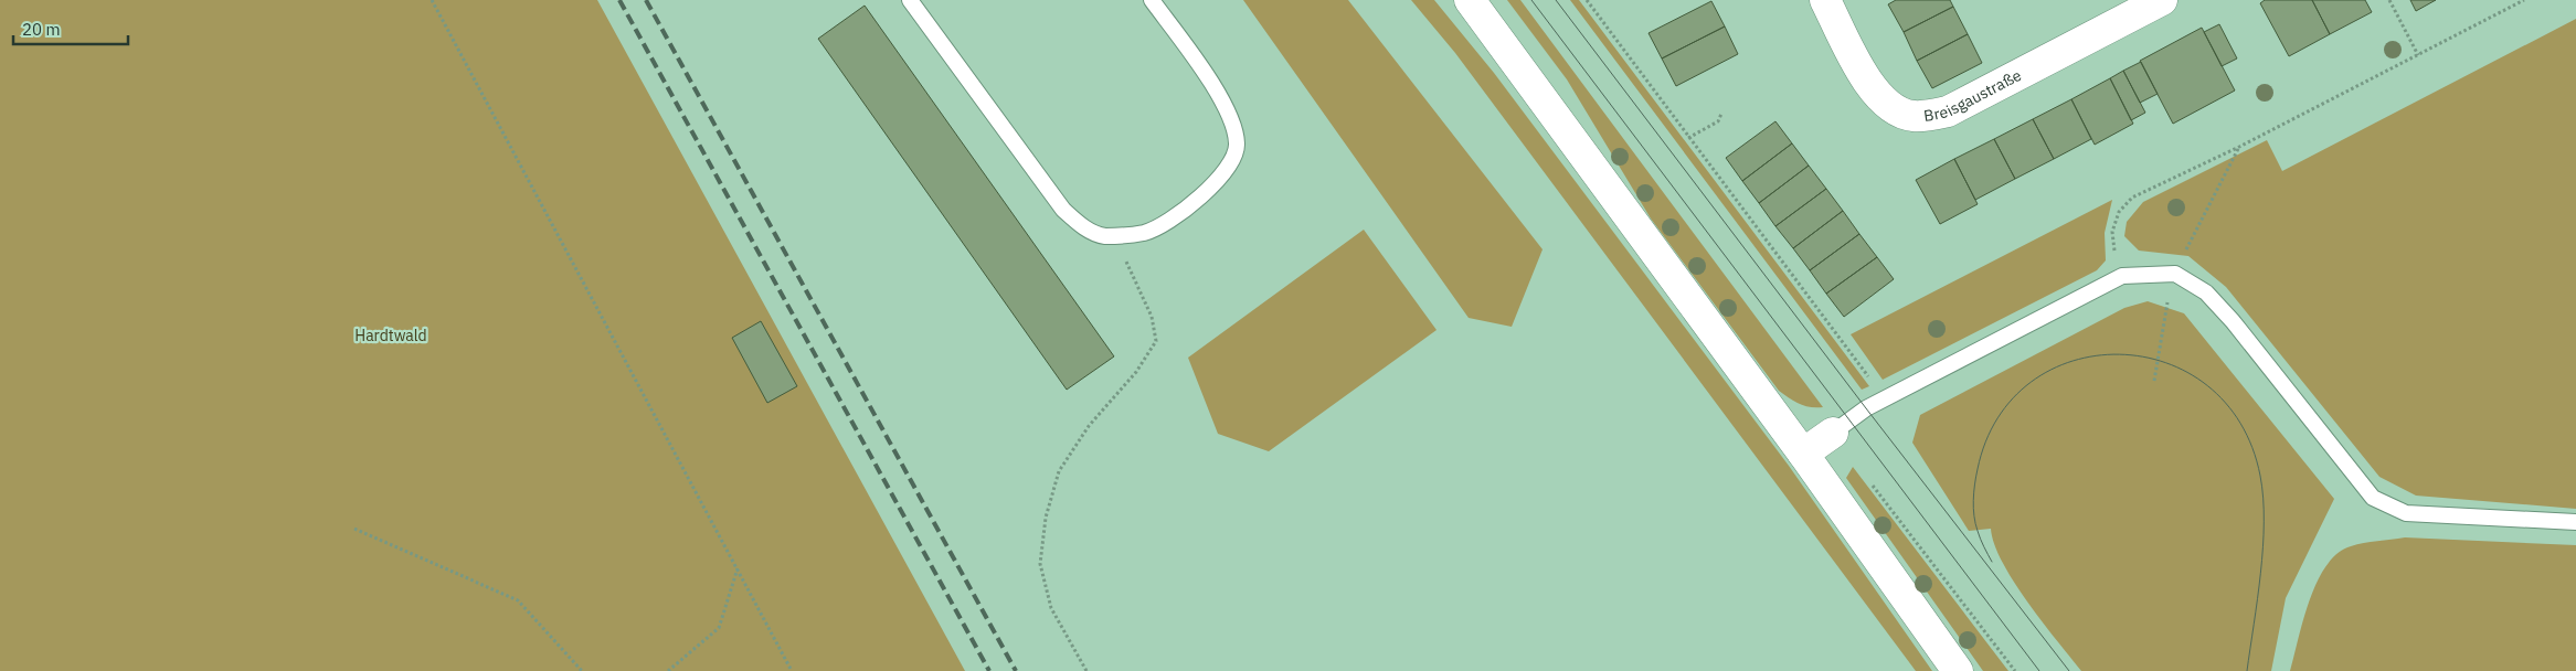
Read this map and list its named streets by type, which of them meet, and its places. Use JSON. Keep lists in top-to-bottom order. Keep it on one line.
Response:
{"streets":{"street":["Breisgaustraße"]},"parks":["Hardtwald"],"scale_bar":"20 m"}
